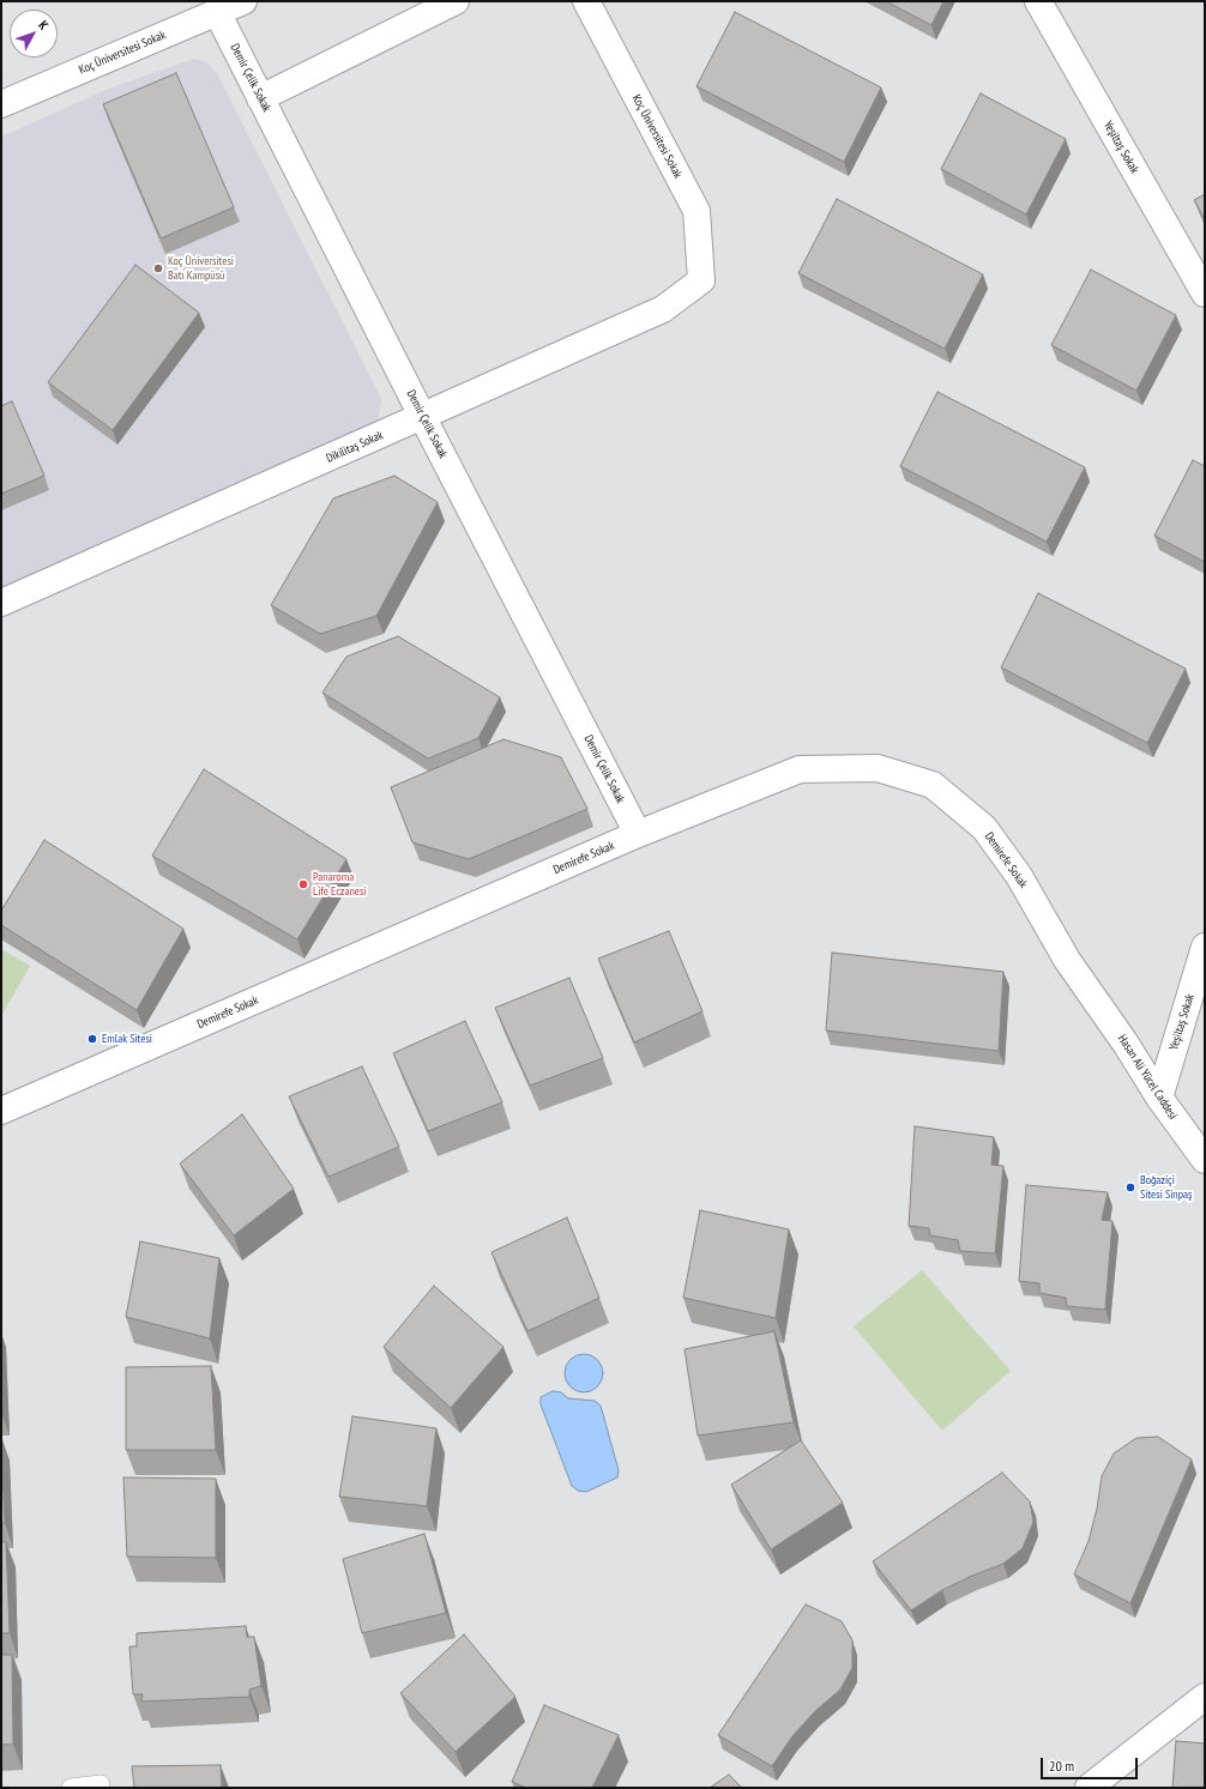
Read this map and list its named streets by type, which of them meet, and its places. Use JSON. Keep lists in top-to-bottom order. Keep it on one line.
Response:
{"streets":{"street":["Koç Üniversitesi Sokak","Demir Çelik Sokak","Yeşiltaş Sokak","Dikilitaş Sokak","Demirefe Sokak","Hasan Ali Yücel Caddesi"]},"crossings":[["Koç Üniversitesi Sokak","Demir Çelik Sokak"],["Koç Üniversitesi Sokak","Dikilitaş Sokak"],["Demir Çelik Sokak","Dikilitaş Sokak"],["Demir Çelik Sokak","Demirefe Sokak"],["Yeşiltaş Sokak","Hasan Ali Yücel Caddesi"],["Demirefe Sokak","Hasan Ali Yücel Caddesi"]],"places":["Koç Üniversitesi Batı Kampüsü","Panaroma Life Eczanesi","Emlak Sitesi","Boğaziçi Sitesi Sinpaş"],"scale_bar":"20 m","north":"top right"}
